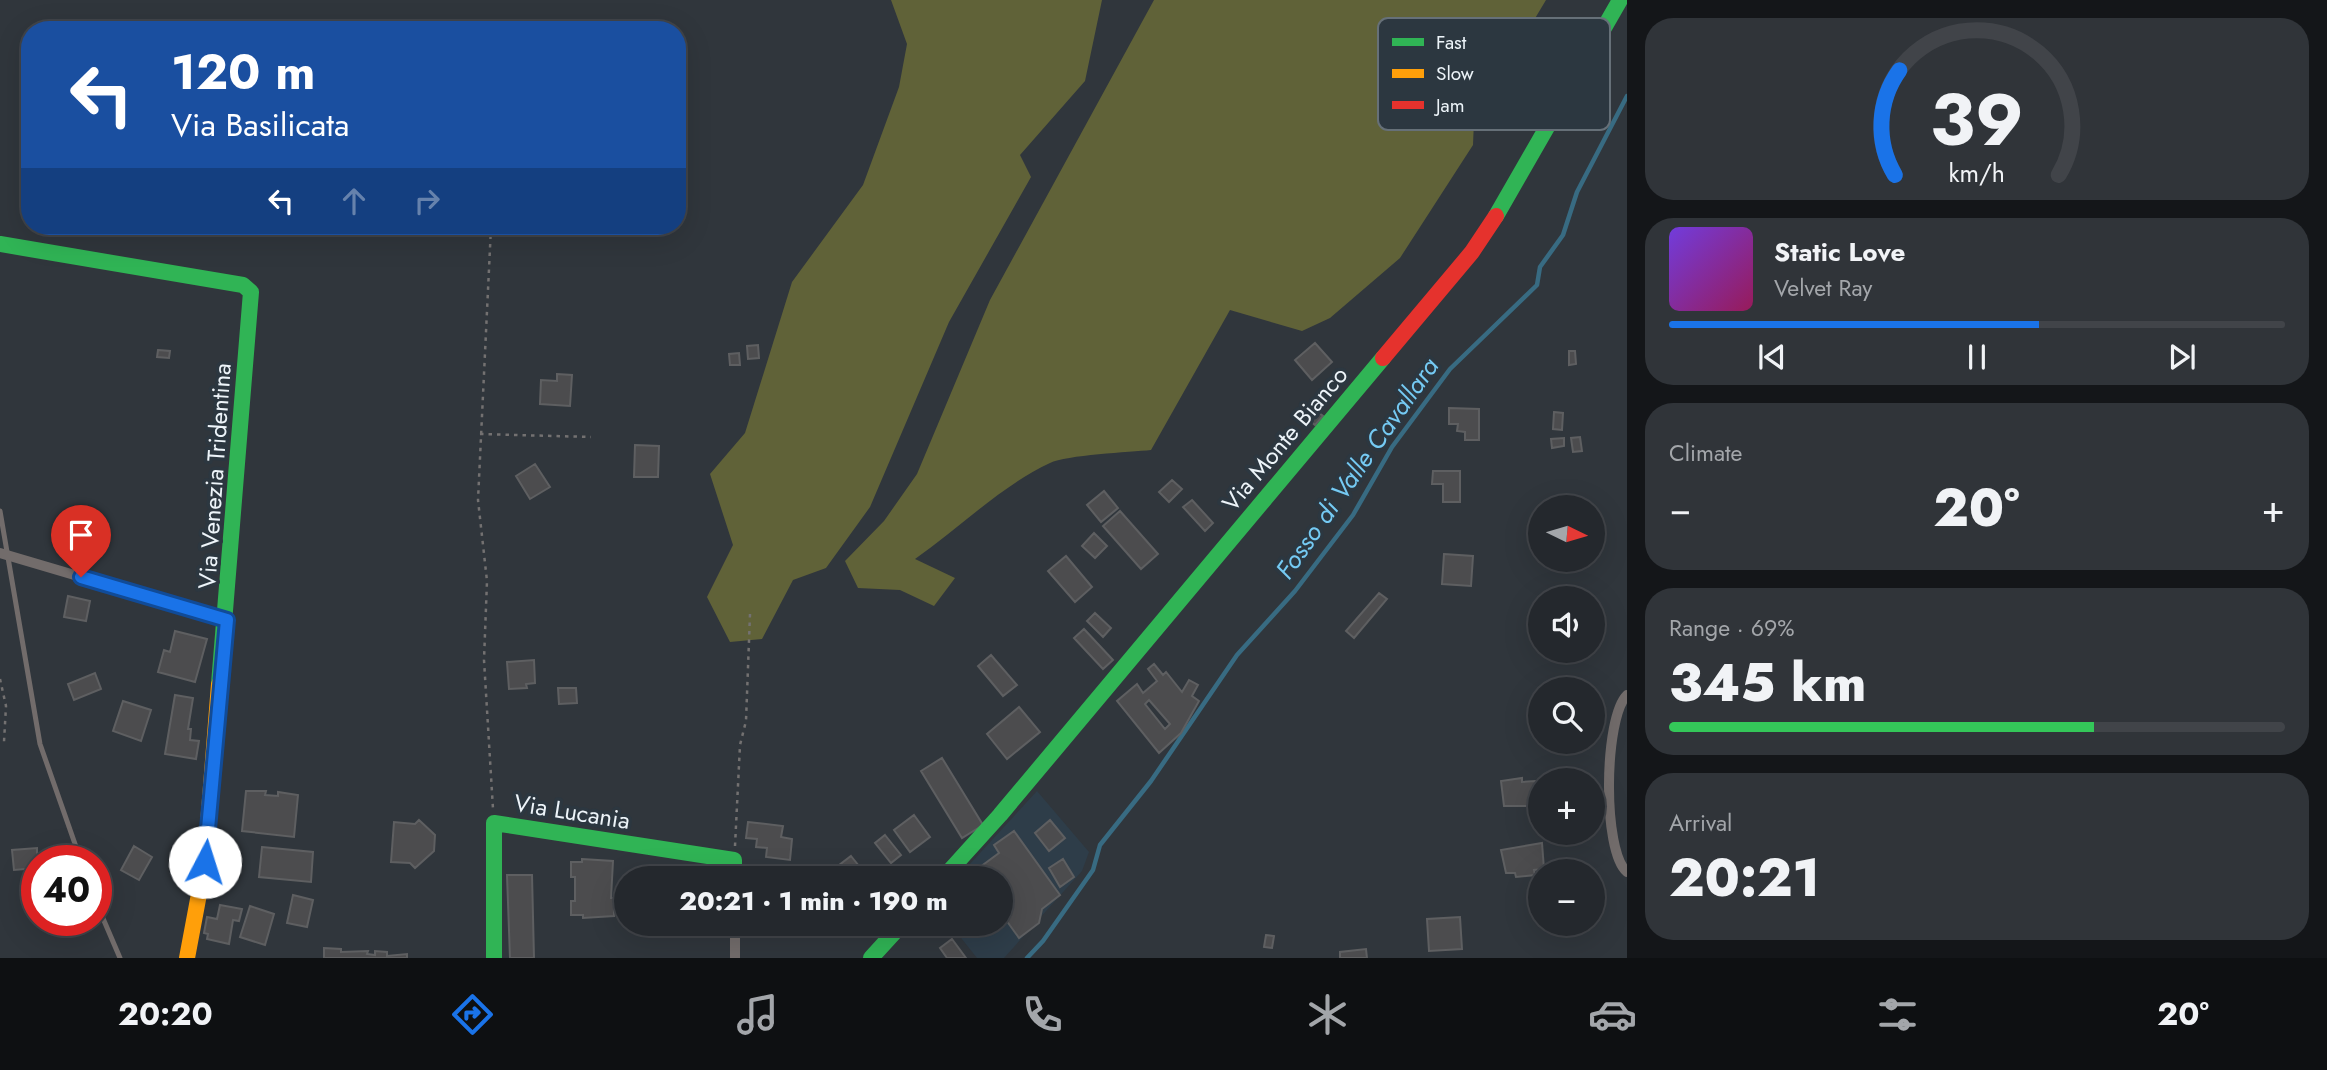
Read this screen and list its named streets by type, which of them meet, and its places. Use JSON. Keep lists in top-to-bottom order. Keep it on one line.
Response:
{"streets":{"street":["Via Monte Bianco","Via Venezia Tridentina","Via Lucania"]},"water":["Fosso di Valle Cavallara"],"legend":["Fast","Slow","Jam"],"north":"right","page":{"turn":["120 m","Via Basilicata"],"song":["Static Love","Velvet Ray"],"tile":["Climate",["Range · 69%","345 km"],["Arrival","20:21"]],"heat":["−","20°","+"],"map_buttons":["+","−"],"limit":"40","trip":"20:21 · 1 min · 190 m","tabs":["20:20","20°"],"gauge":["39","km/h"]}}
